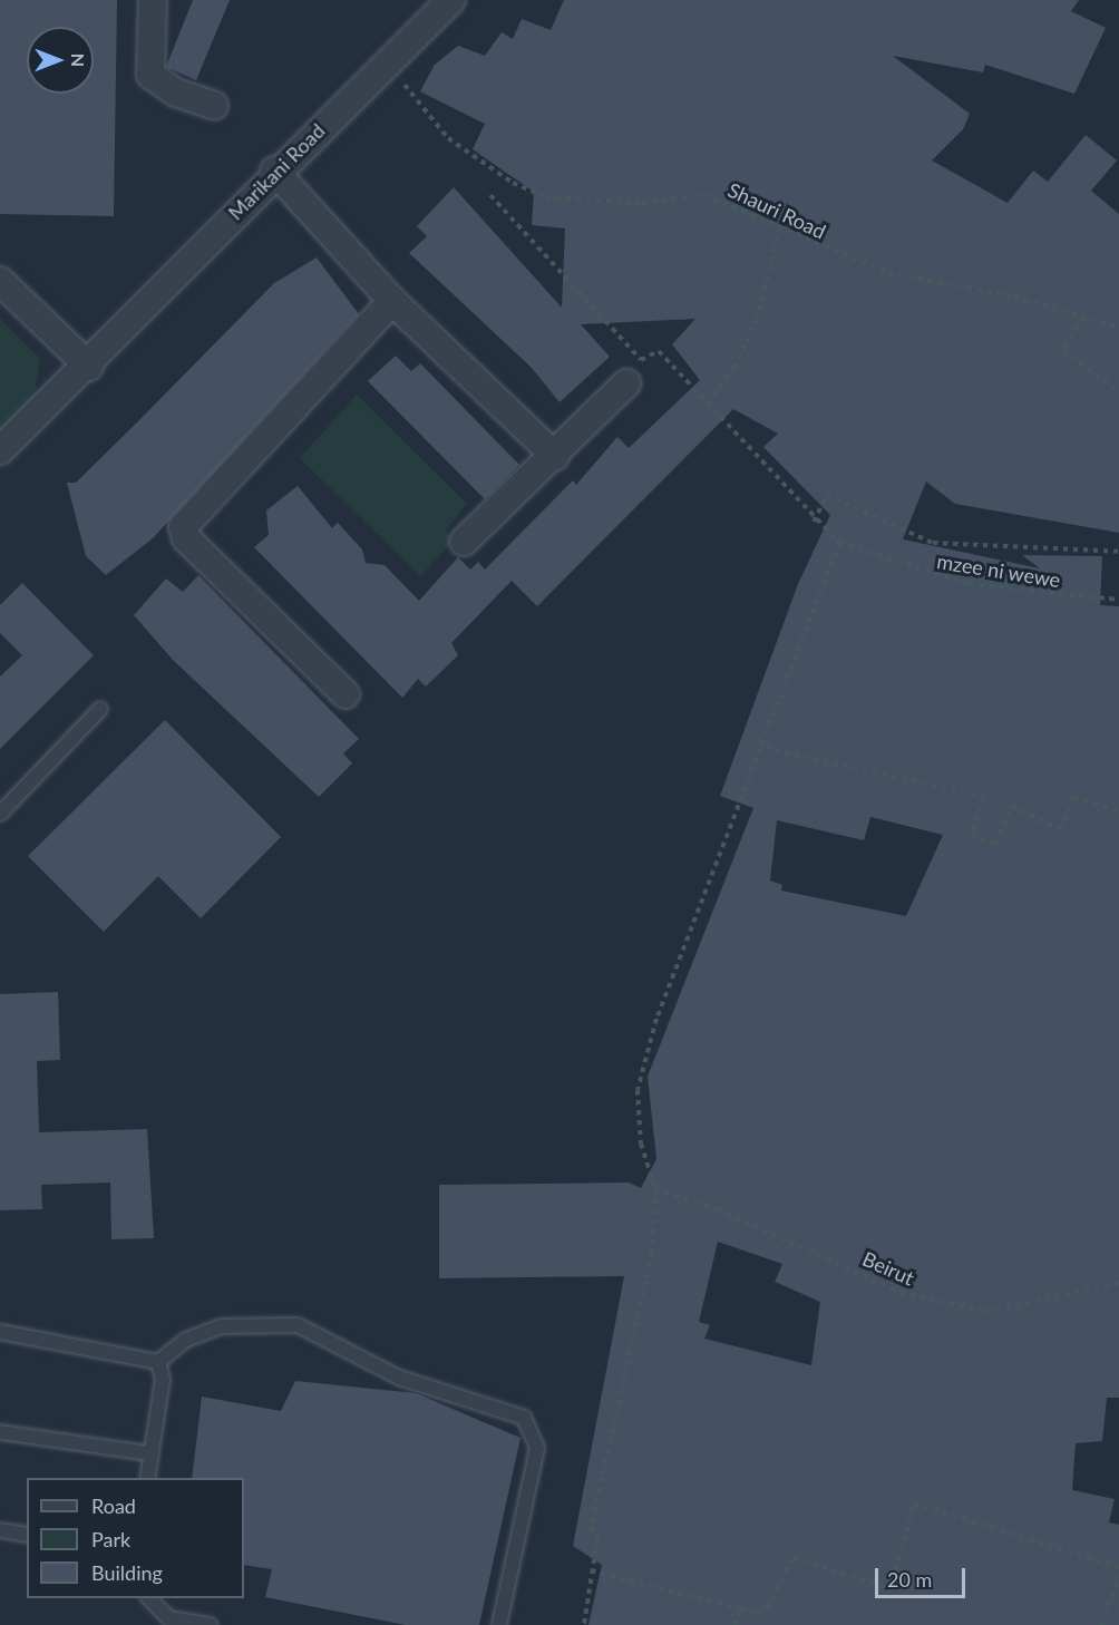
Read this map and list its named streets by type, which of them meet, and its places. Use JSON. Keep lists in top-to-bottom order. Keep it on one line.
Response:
{"streets":{"street":["Marikani Road"],"path":["Shauri Road","mzee ni wewe","Beirut"]},"legend":["Road","Park","Building"],"scale_bar":"20 m","north":"right"}
